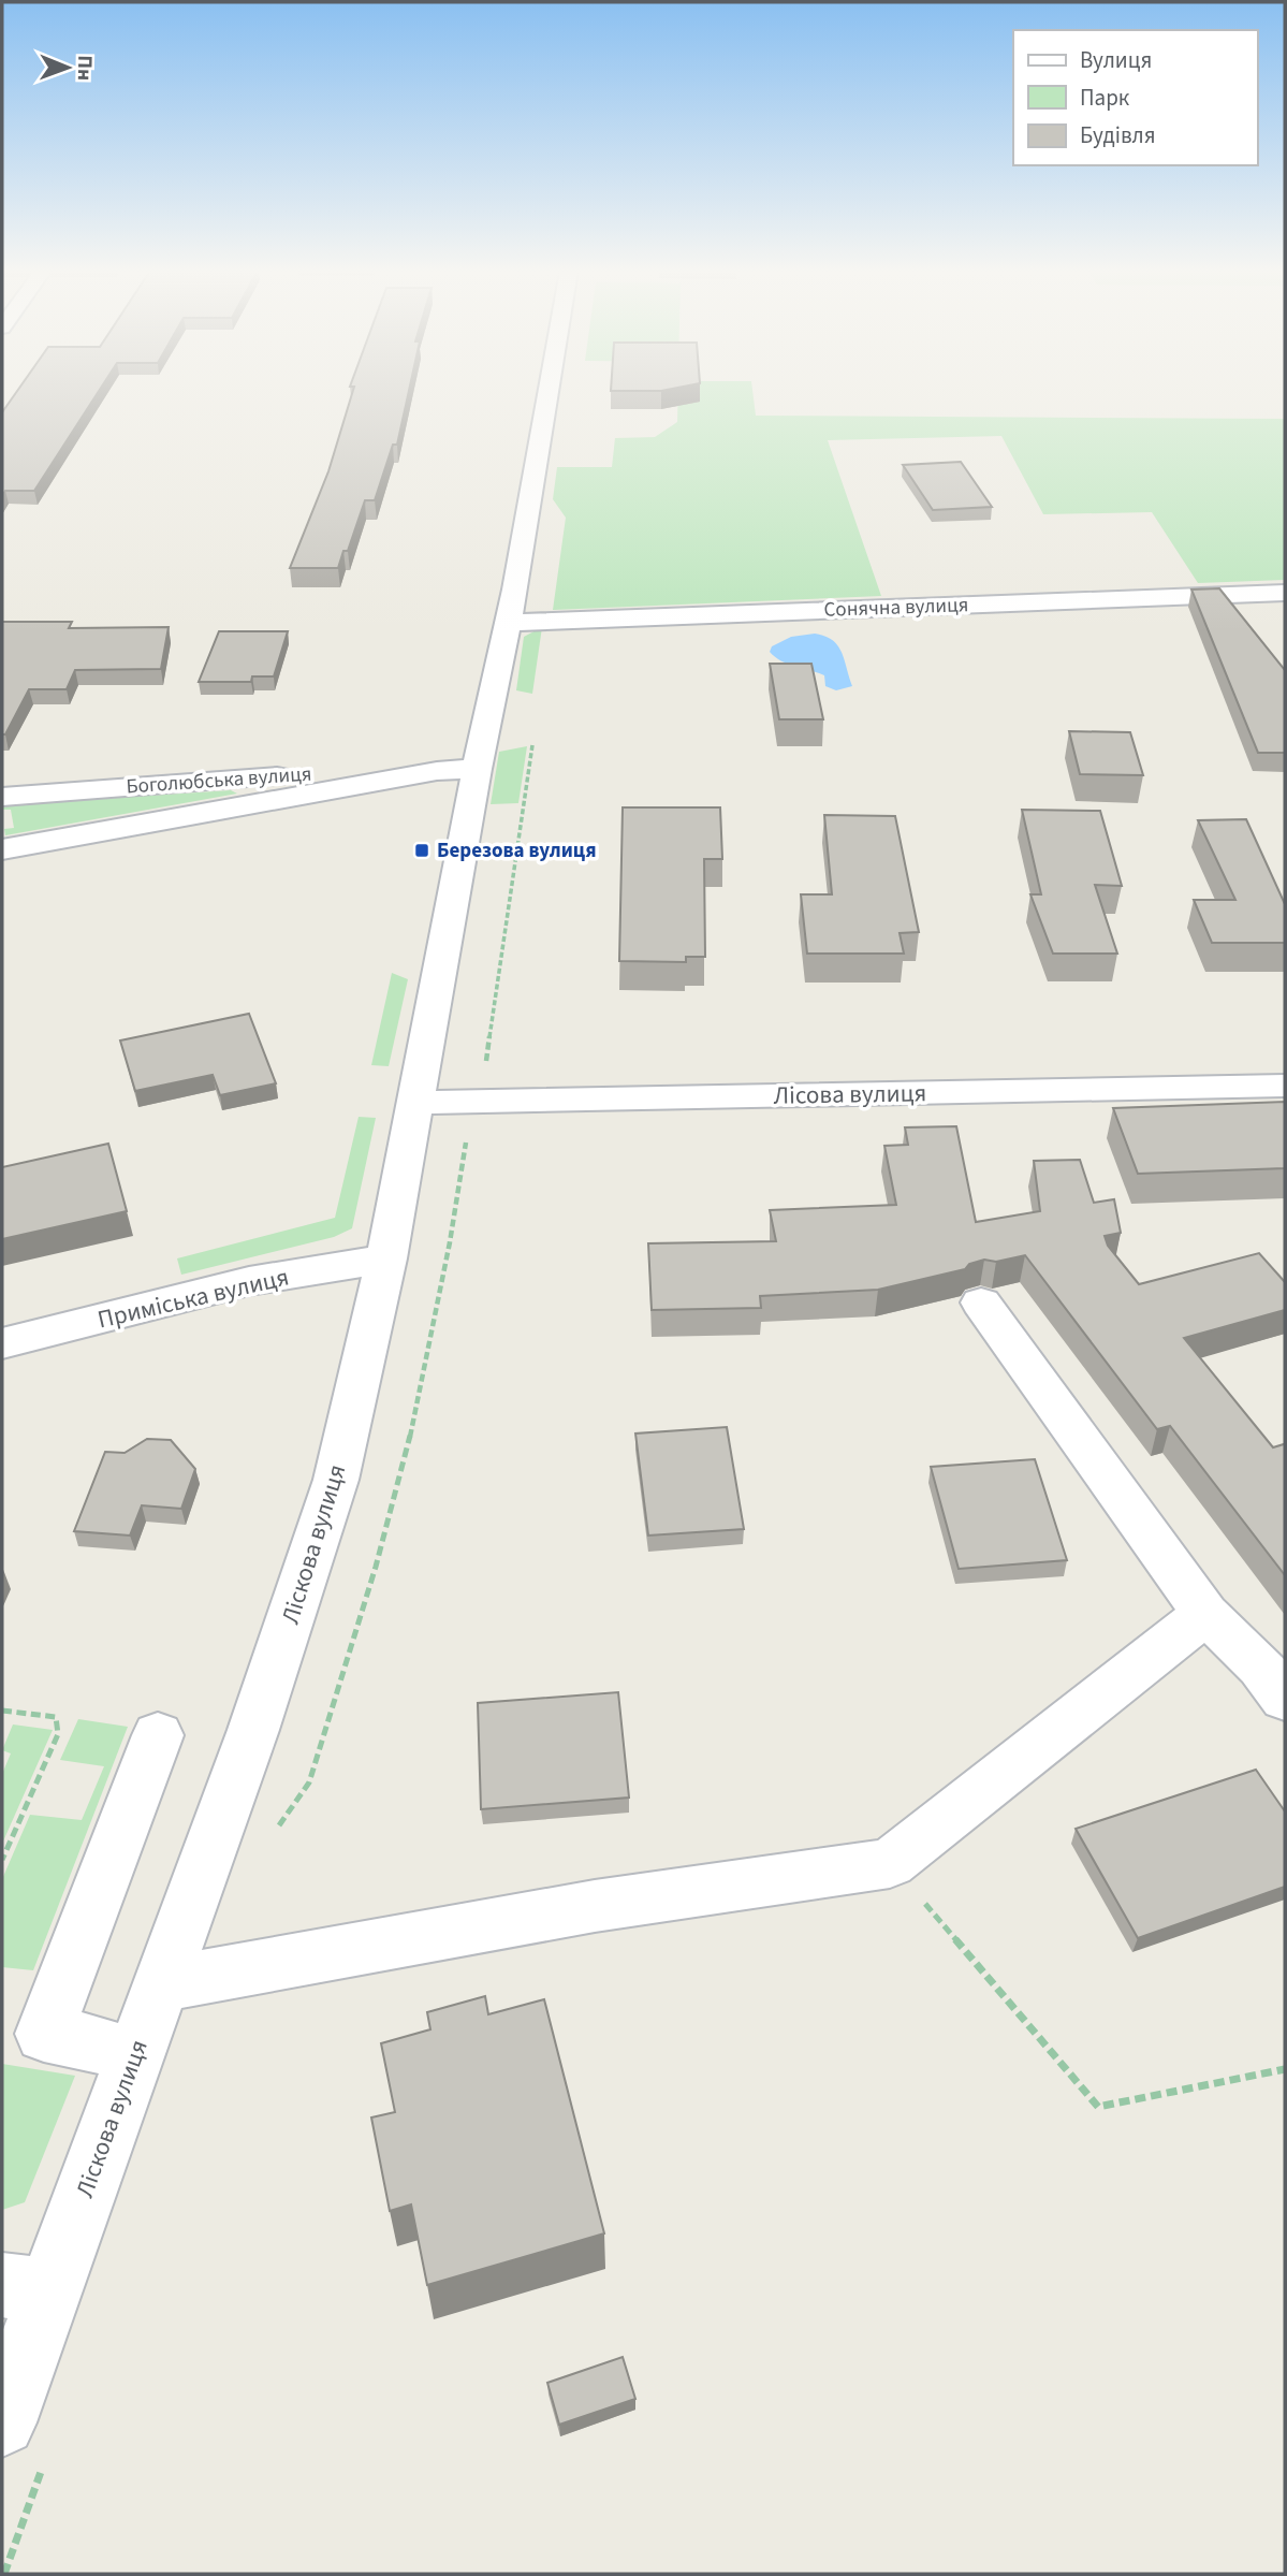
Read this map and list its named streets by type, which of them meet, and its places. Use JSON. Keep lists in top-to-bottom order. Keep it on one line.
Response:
{"streets":{"street":["Сонячна вулиця","Боголюбська вулиця","Лісова вулиця","Приміська вулиця","Ліскова вулиця"]},"crossings":[["Сонячна вулиця","Ліскова вулиця"],["Боголюбська вулиця","Ліскова вулиця"],["Лісова вулиця","Ліскова вулиця"],["Приміська вулиця","Ліскова вулиця"]],"places":{"transit":["Березова вулиця"]},"legend":["Вулиця","Парк","Будівля"],"north":"right"}
